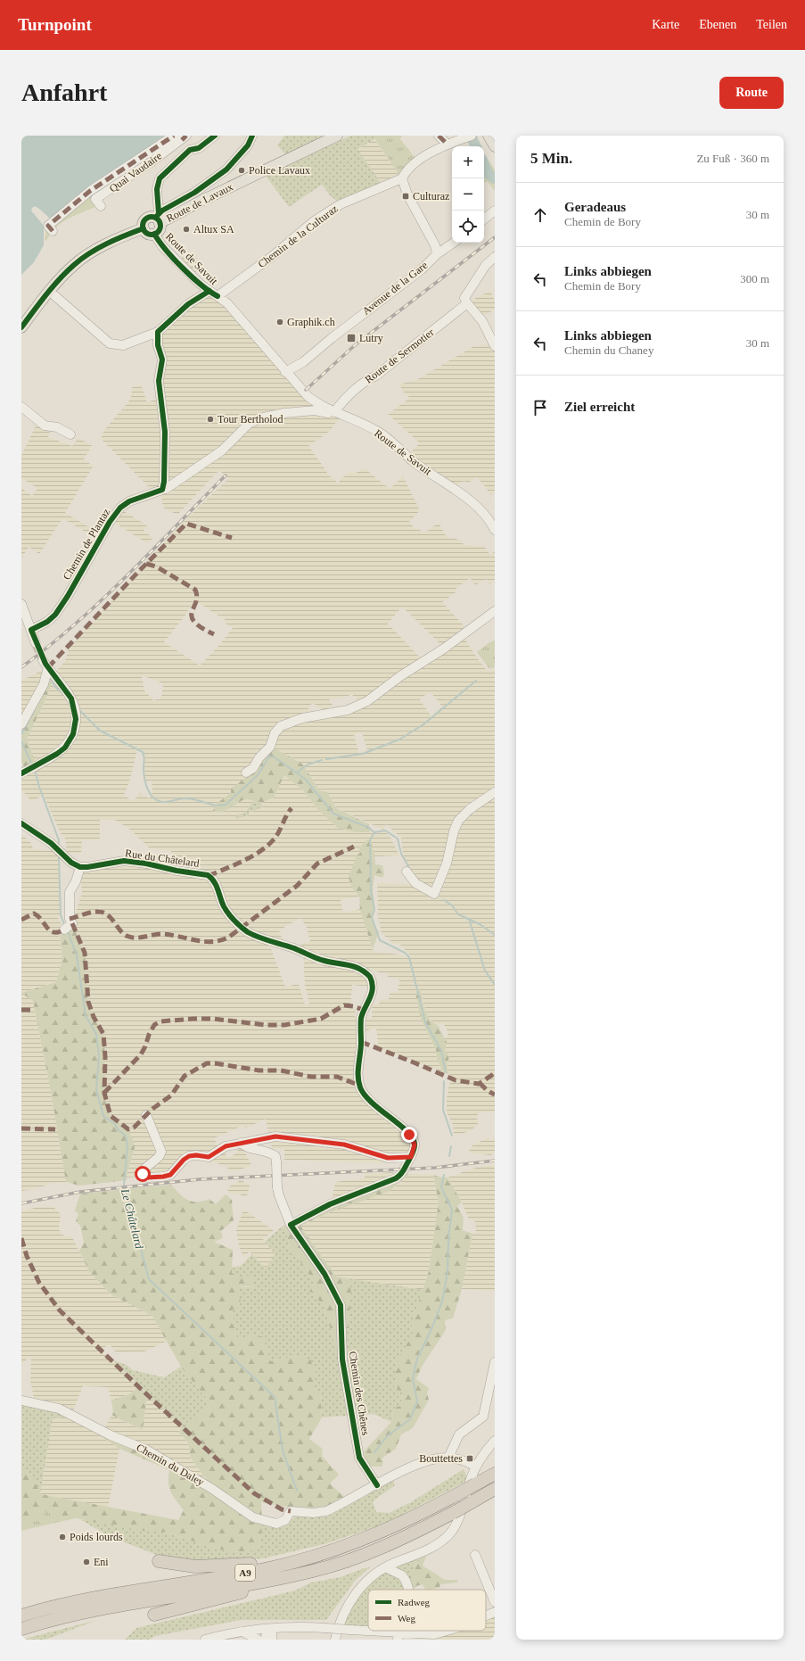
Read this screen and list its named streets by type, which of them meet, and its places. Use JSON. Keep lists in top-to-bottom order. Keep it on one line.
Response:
{"streets":{"highway":["A9"],"main road":["Route de Lavaux"],"street":["Quai Vaudaire","Chemin de la Culturaz","Route de Savuit","Avenue de la Gare","Route de Sermotier","Chemin de Plantaz","Rue du Châtelard","Chemin des Chênes","Chemin du Daley"]},"crossings":[["Route de Lavaux","Route de Savuit"],["Chemin de la Culturaz","Route de Savuit"],["Chemin de la Culturaz","Avenue de la Gare"],["Route de Savuit","Avenue de la Gare"],["Route de Savuit","Route de Sermotier"],["Route de Savuit","Chemin de Plantaz"],["Route de Sermotier","Chemin de Plantaz"],["Chemin des Chênes","Chemin du Daley"]],"water":["Le Châtelard"],"places":{"other":["Police Lavaux","Altux SA","Graphik.ch","Tour Bertholod","Poids lourds","Eni"],"transit":["Culturaz","Lutry","Bouttettes"]},"legend":["Radweg","Weg"],"page":{"header":"Turnpoint","nav":["Karte","Ebenen","Teilen"],"buttons":"Route","title":"Anfahrt","heading":["5 Min.","Zu Fuß · 360 m"],"map_buttons":["+","−"],"list":[["Geradeaus","Chemin de Bory","30 m"],["Links abbiegen","Chemin de Bory","300 m"],["Links abbiegen","Chemin du Chaney","30 m"],"Ziel erreicht"]}}
